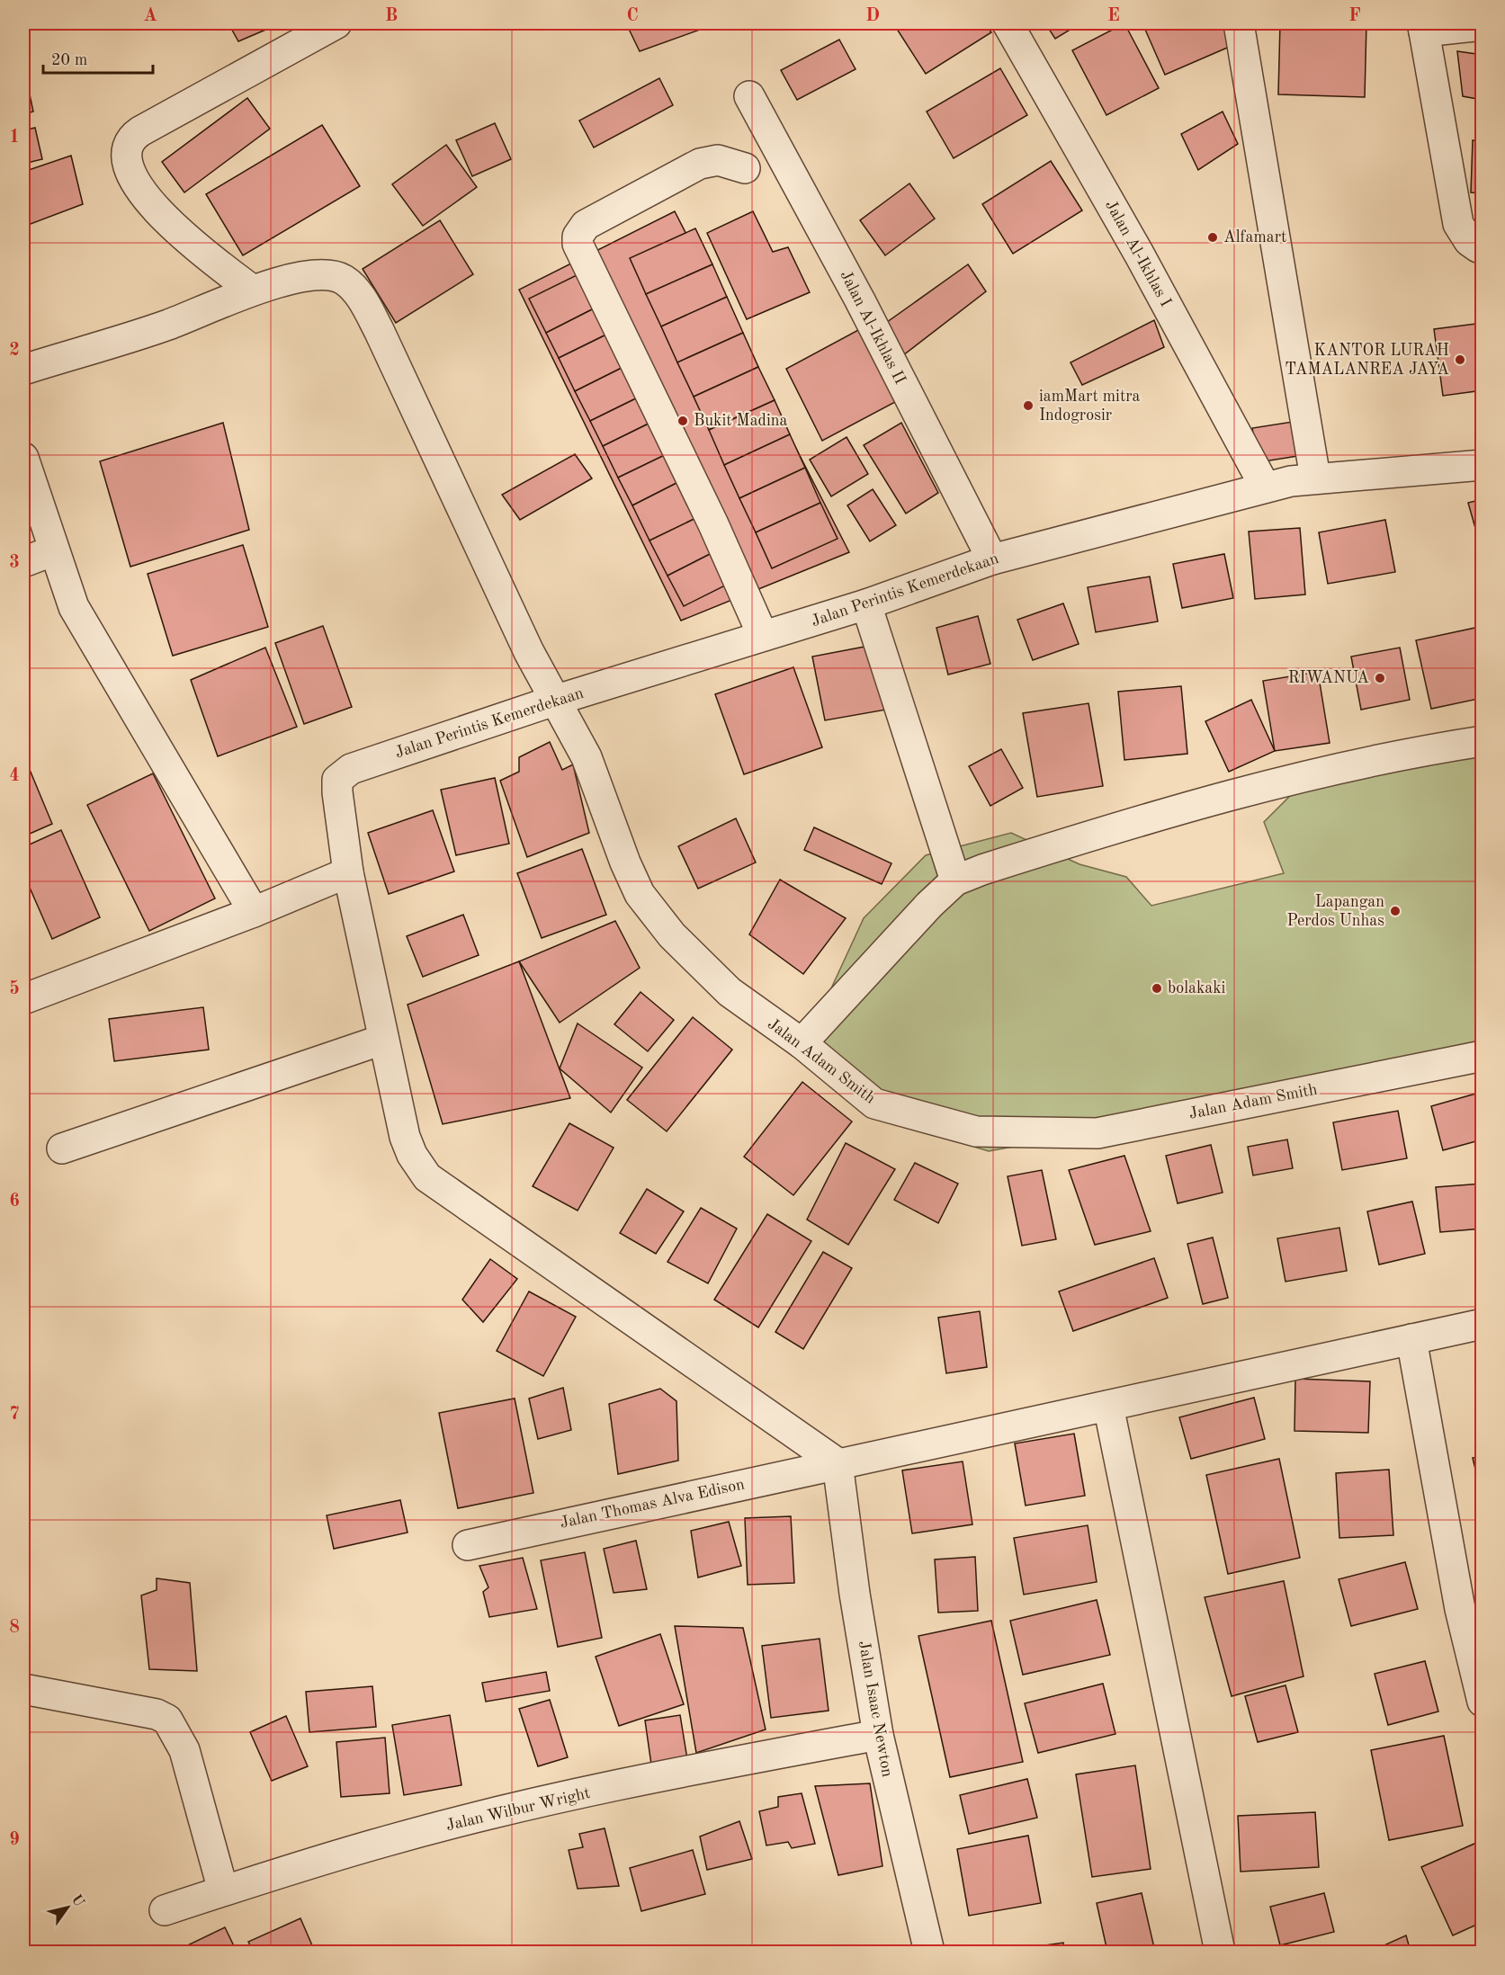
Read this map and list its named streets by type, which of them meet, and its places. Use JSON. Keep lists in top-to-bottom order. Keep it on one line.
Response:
{"streets":{"street":["Jalan Al-Ikhlas I","Jalan Al-Ikhlas II","Jalan Perintis Kemerdekaan","Jalan Adam Smith","Jalan Thomas Alva Edison","Jalan Isaac Newton","Jalan Wilbur Wright"]},"crossings":[["Jalan Al-Ikhlas I","Jalan Perintis Kemerdekaan"],["Jalan Al-Ikhlas II","Jalan Perintis Kemerdekaan"],["Jalan Perintis Kemerdekaan","Jalan Adam Smith"],["Jalan Thomas Alva Edison","Jalan Isaac Newton"],["Jalan Isaac Newton","Jalan Wilbur Wright"]],"places":["Alfamart","KANTOR LURAH TAMALANREA JAYA","iamMart mitra Indogrosir","Bukit Madina","RIWANUA","Lapangan Perdos Unhas","bolakaki"],"scale_bar":"20 m","north":"top right","grid":{"columns":["A","B","C","D","E","F"],"rows":["1","2","3","4","5","6","7","8","9"]}}
